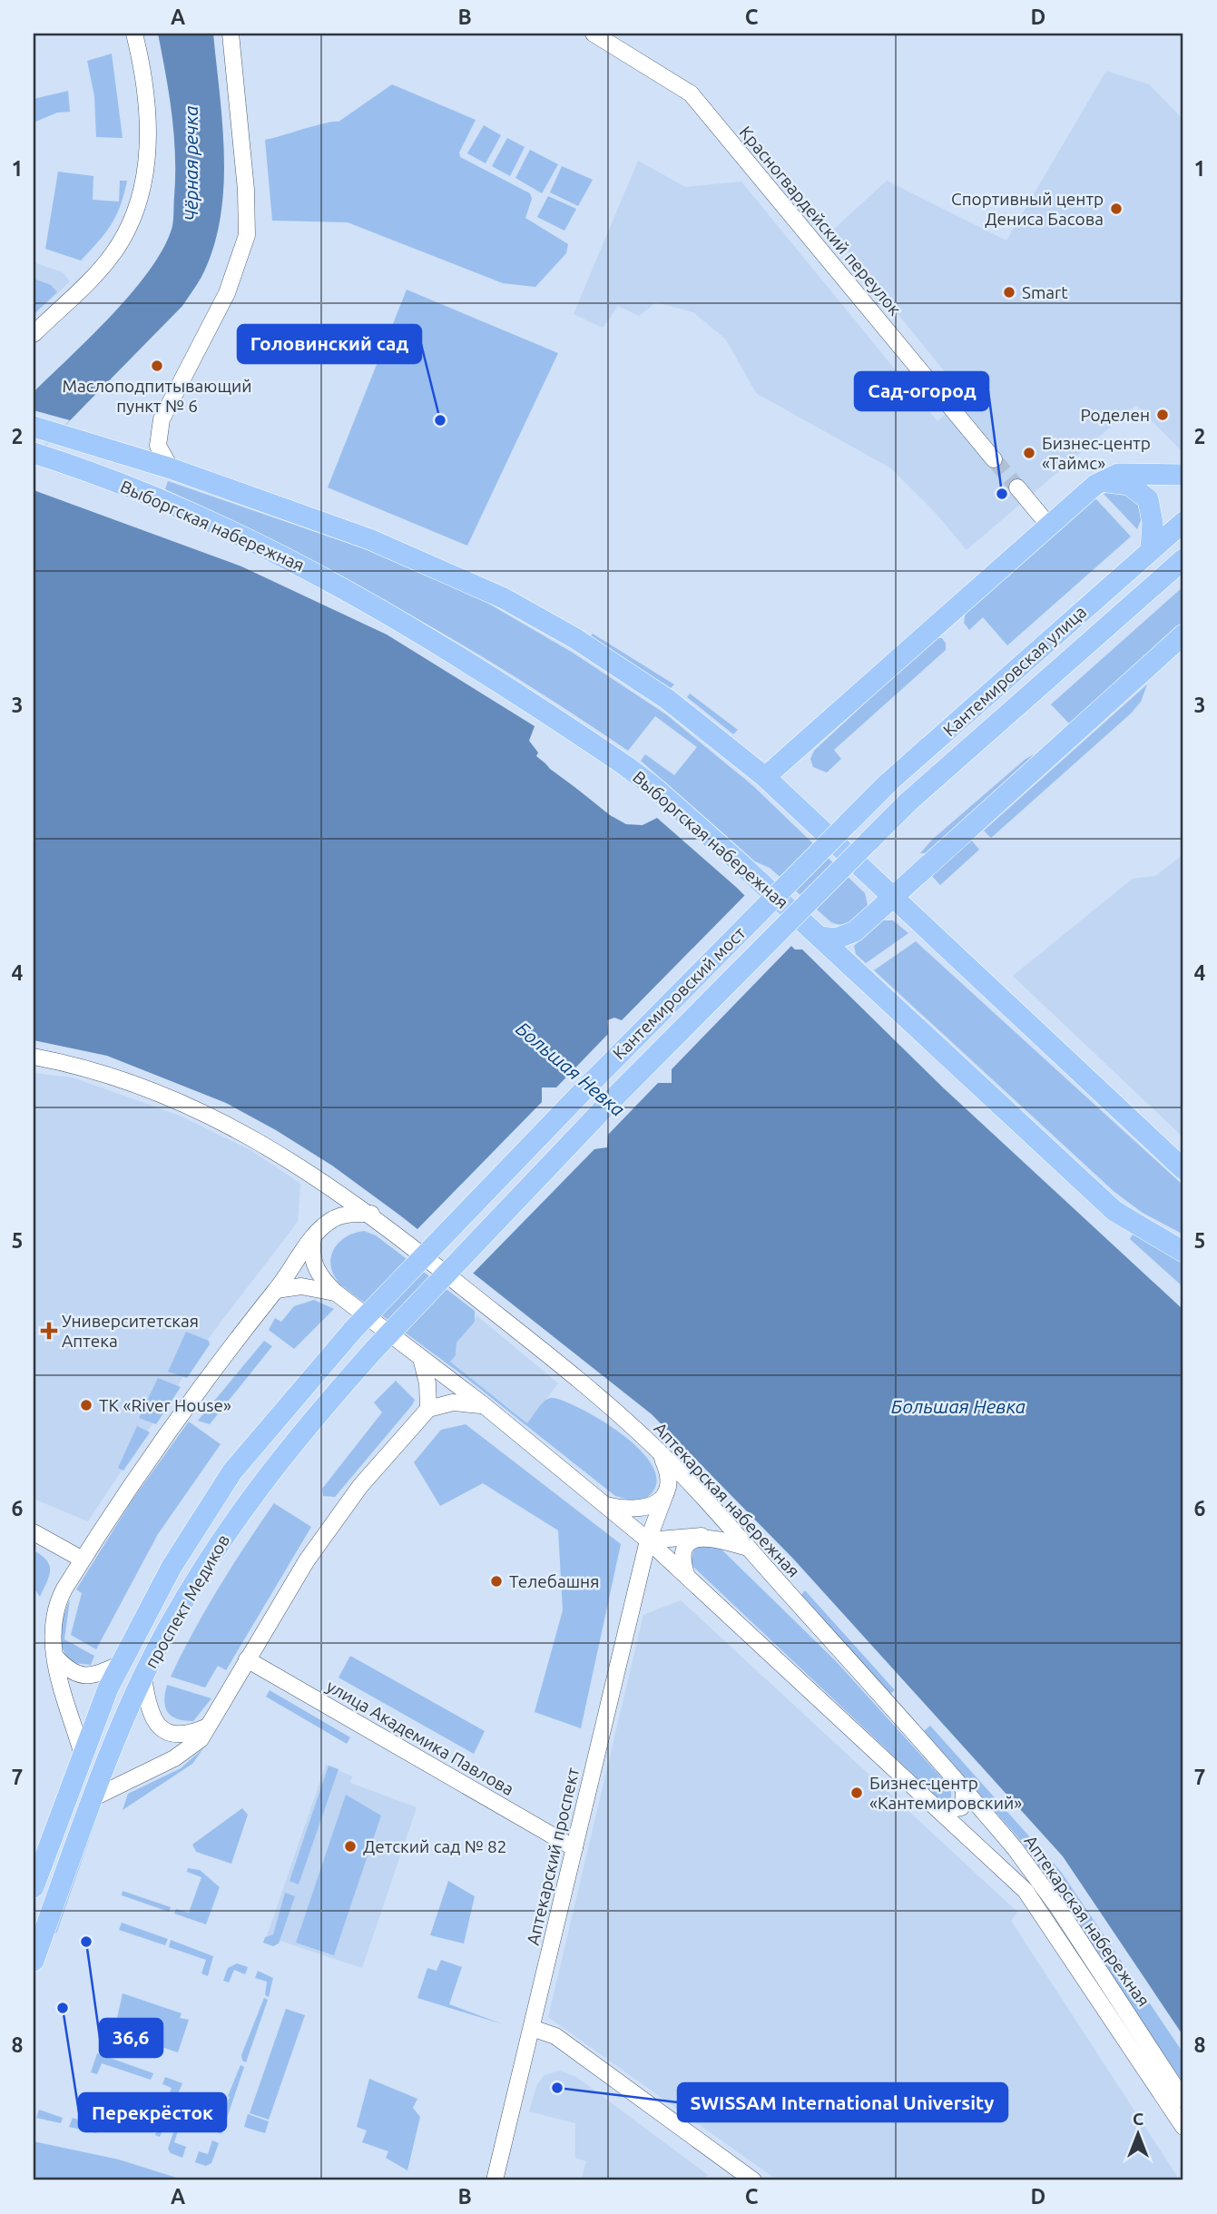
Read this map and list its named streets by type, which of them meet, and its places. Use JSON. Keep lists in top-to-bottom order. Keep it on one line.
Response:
{"streets":{"main road":["Выборгская набережная","Кантемировская улица","Кантемировский мост","проспект Медиков"],"street":["Красногвардейский переулок","Аптекарская набережная","улица Академика Павлова","Аптекарский проспект"]},"crossings":[["Кантемировская улица","Кантемировский мост"],["Кантемировский мост","проспект Медиков"],["Аптекарская набережная","Аптекарский проспект"],["улица Академика Павлова","Аптекарский проспект"]],"water":["Чёрная речка","Большая Невка"],"places":{"other":["Спортивный центр Дениса Басова","Smart","Маслоподпитывающий пункт № 6","Роделен","Головинский сад","Бизнес-центр «Таймс»","Сад-огород","ТК «River House»","Телебашня","Бизнес-центр «Кантемировский»","Детский сад № 82","36,6","Перекрёсток","SWISSAM International University"],"health":["Университетская Аптека"]},"north":"top","grid":{"columns":["A","B","C","D"],"rows":["1","2","3","4","5","6","7","8"]}}
